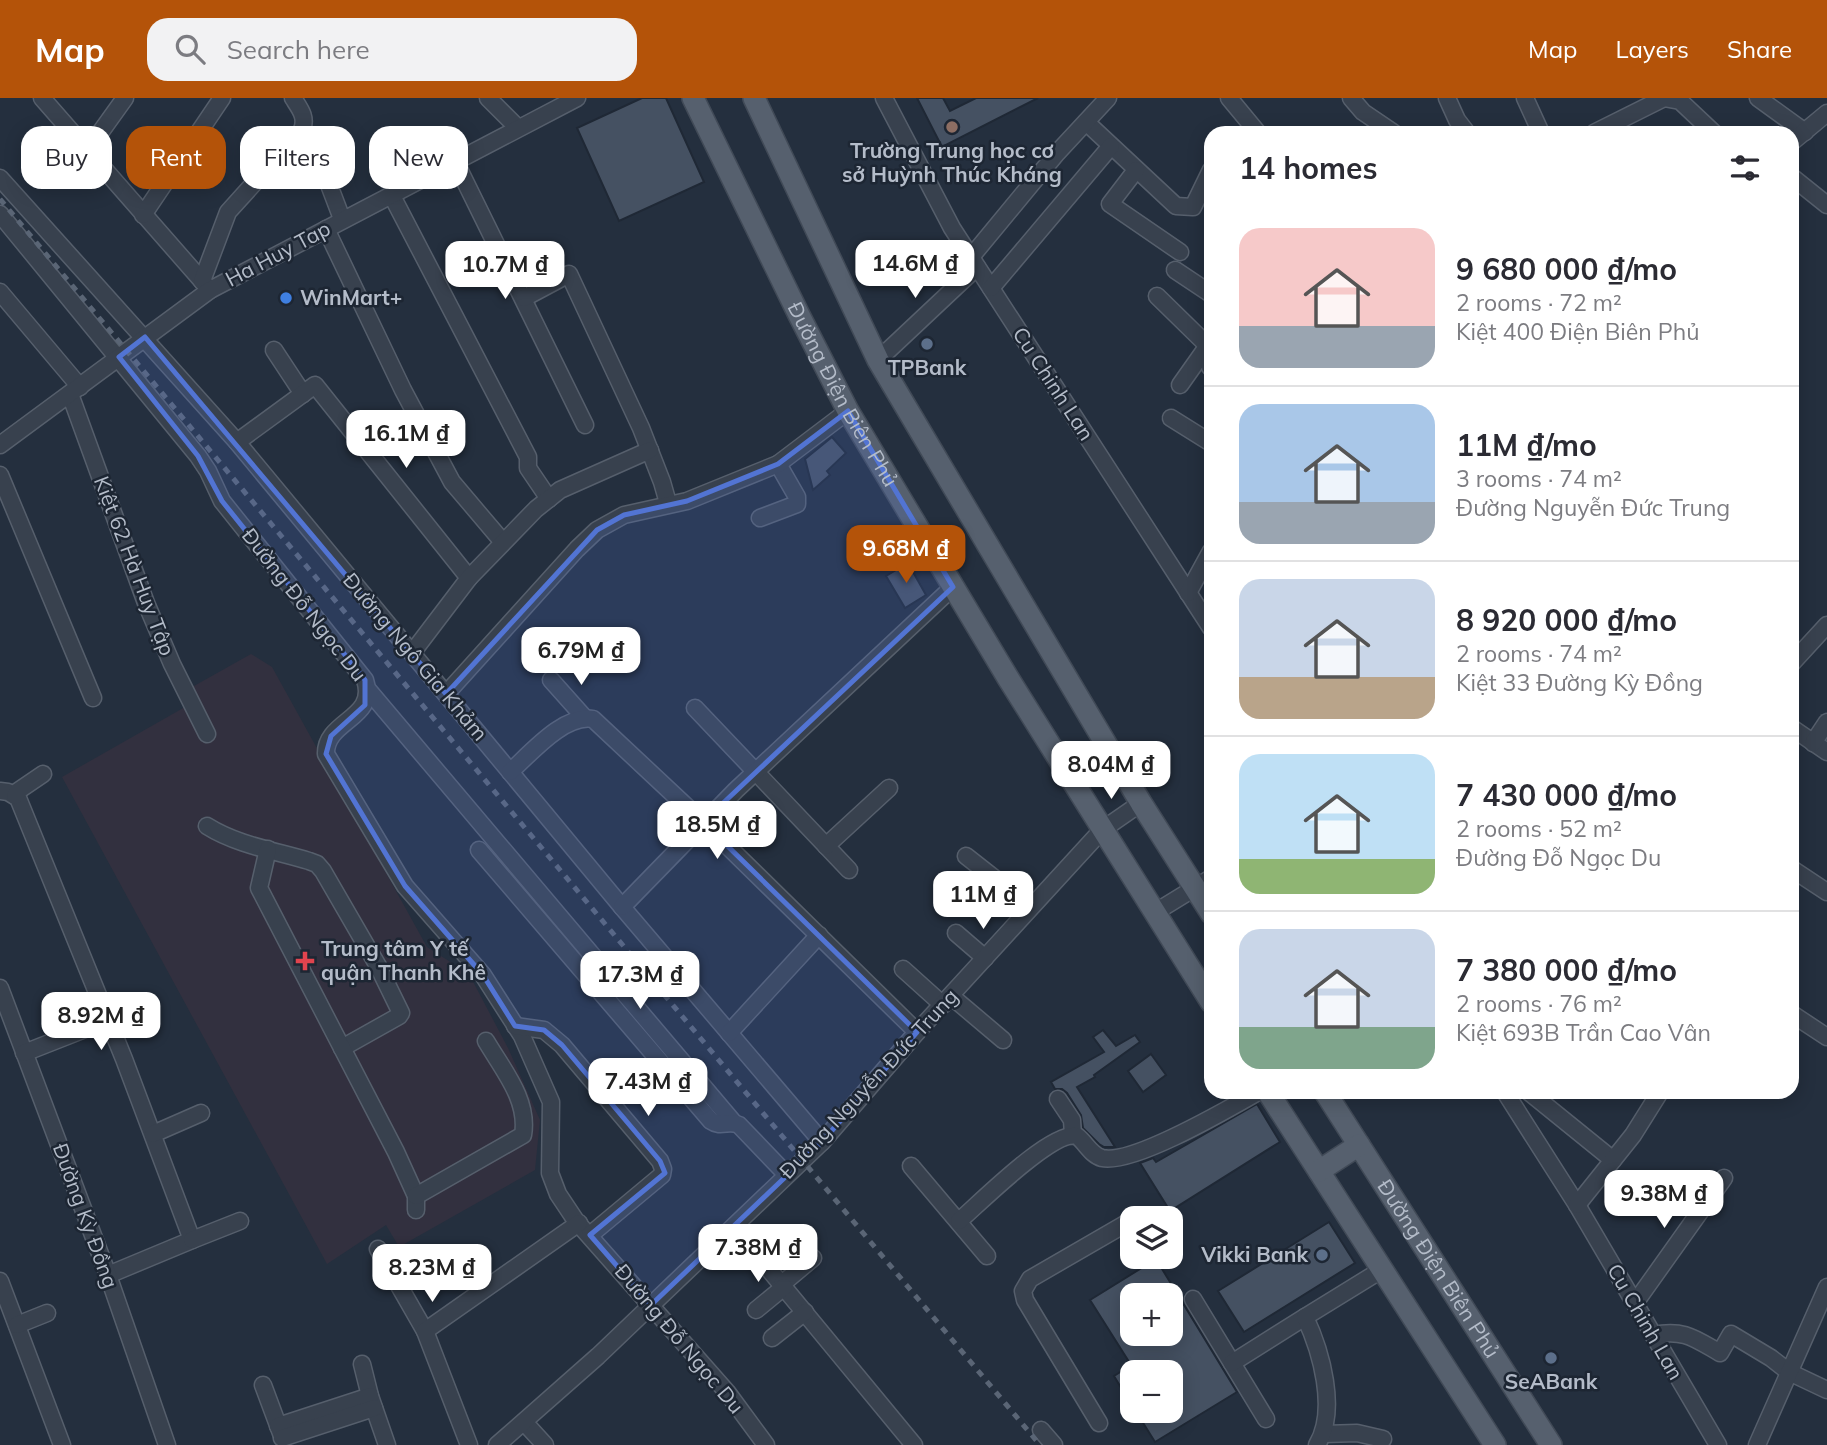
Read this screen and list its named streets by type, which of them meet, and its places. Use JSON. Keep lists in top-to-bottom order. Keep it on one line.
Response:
{"streets":{"main road":["Đường Điện Biên Phủ"],"street":["Ha Huy Tap","Cu Chinh Lan","Kiệt 62 Hà Huy Tập","Đường Đỗ Ngọc Du","Đường Ngô Gia Khảm","Đường Nguyễn Đức Trung","Đường Kỳ Đồng"]},"crossings":[["Ha Huy Tap","Kiệt 62 Hà Huy Tập"],["Ha Huy Tap","Đường Đỗ Ngọc Du"],["Ha Huy Tap","Đường Ngô Gia Khảm"],["Đường Điện Biên Phủ","Đường Nguyễn Đức Trung"],["Đường Đỗ Ngọc Du","Đường Nguyễn Đức Trung"],["Đường Ngô Gia Khảm","Đường Nguyễn Đức Trung"]],"places":{"other":["Trường Trung học cơ sở Huỳnh Thúc Kháng","WinMart+","TPBank","Vikki Bank","SeABank"],"health":["Trung tâm Y tế quận Thanh Khê"]},"page":{"header":"Map","search":"Search here","nav":["Map","Layers","Share"],"chip":["Buy","Rent","Filters","New"],"heading":"14 homes","list":[{"name":"9 680 000 ₫/mo","note":"2 rooms · 72 m² · Kiệt 400 Điện Biên Phủ"},{"name":"11M ₫/mo","note":"3 rooms · 74 m² · Đường Nguyễn Đức Trung"},{"name":"8 920 000 ₫/mo","note":"2 rooms · 74 m² · Kiệt 33 Đường Kỳ Đồng"},{"name":"7 430 000 ₫/mo","note":"2 rooms · 52 m² · Đường Đỗ Ngọc Du"},{"name":"7 380 000 ₫/mo","note":"2 rooms · 76 m² · Kiệt 693B Trần Cao Vân"}],"price":["14.6M ₫","10.7M ₫","16.1M ₫","9.68M ₫","6.79M ₫","8.04M ₫","18.5M ₫","11M ₫","17.3M ₫","8.92M ₫","7.43M ₫","9.38M ₫","7.38M ₫","8.23M ₫"],"map_buttons":["+","−"]}}
